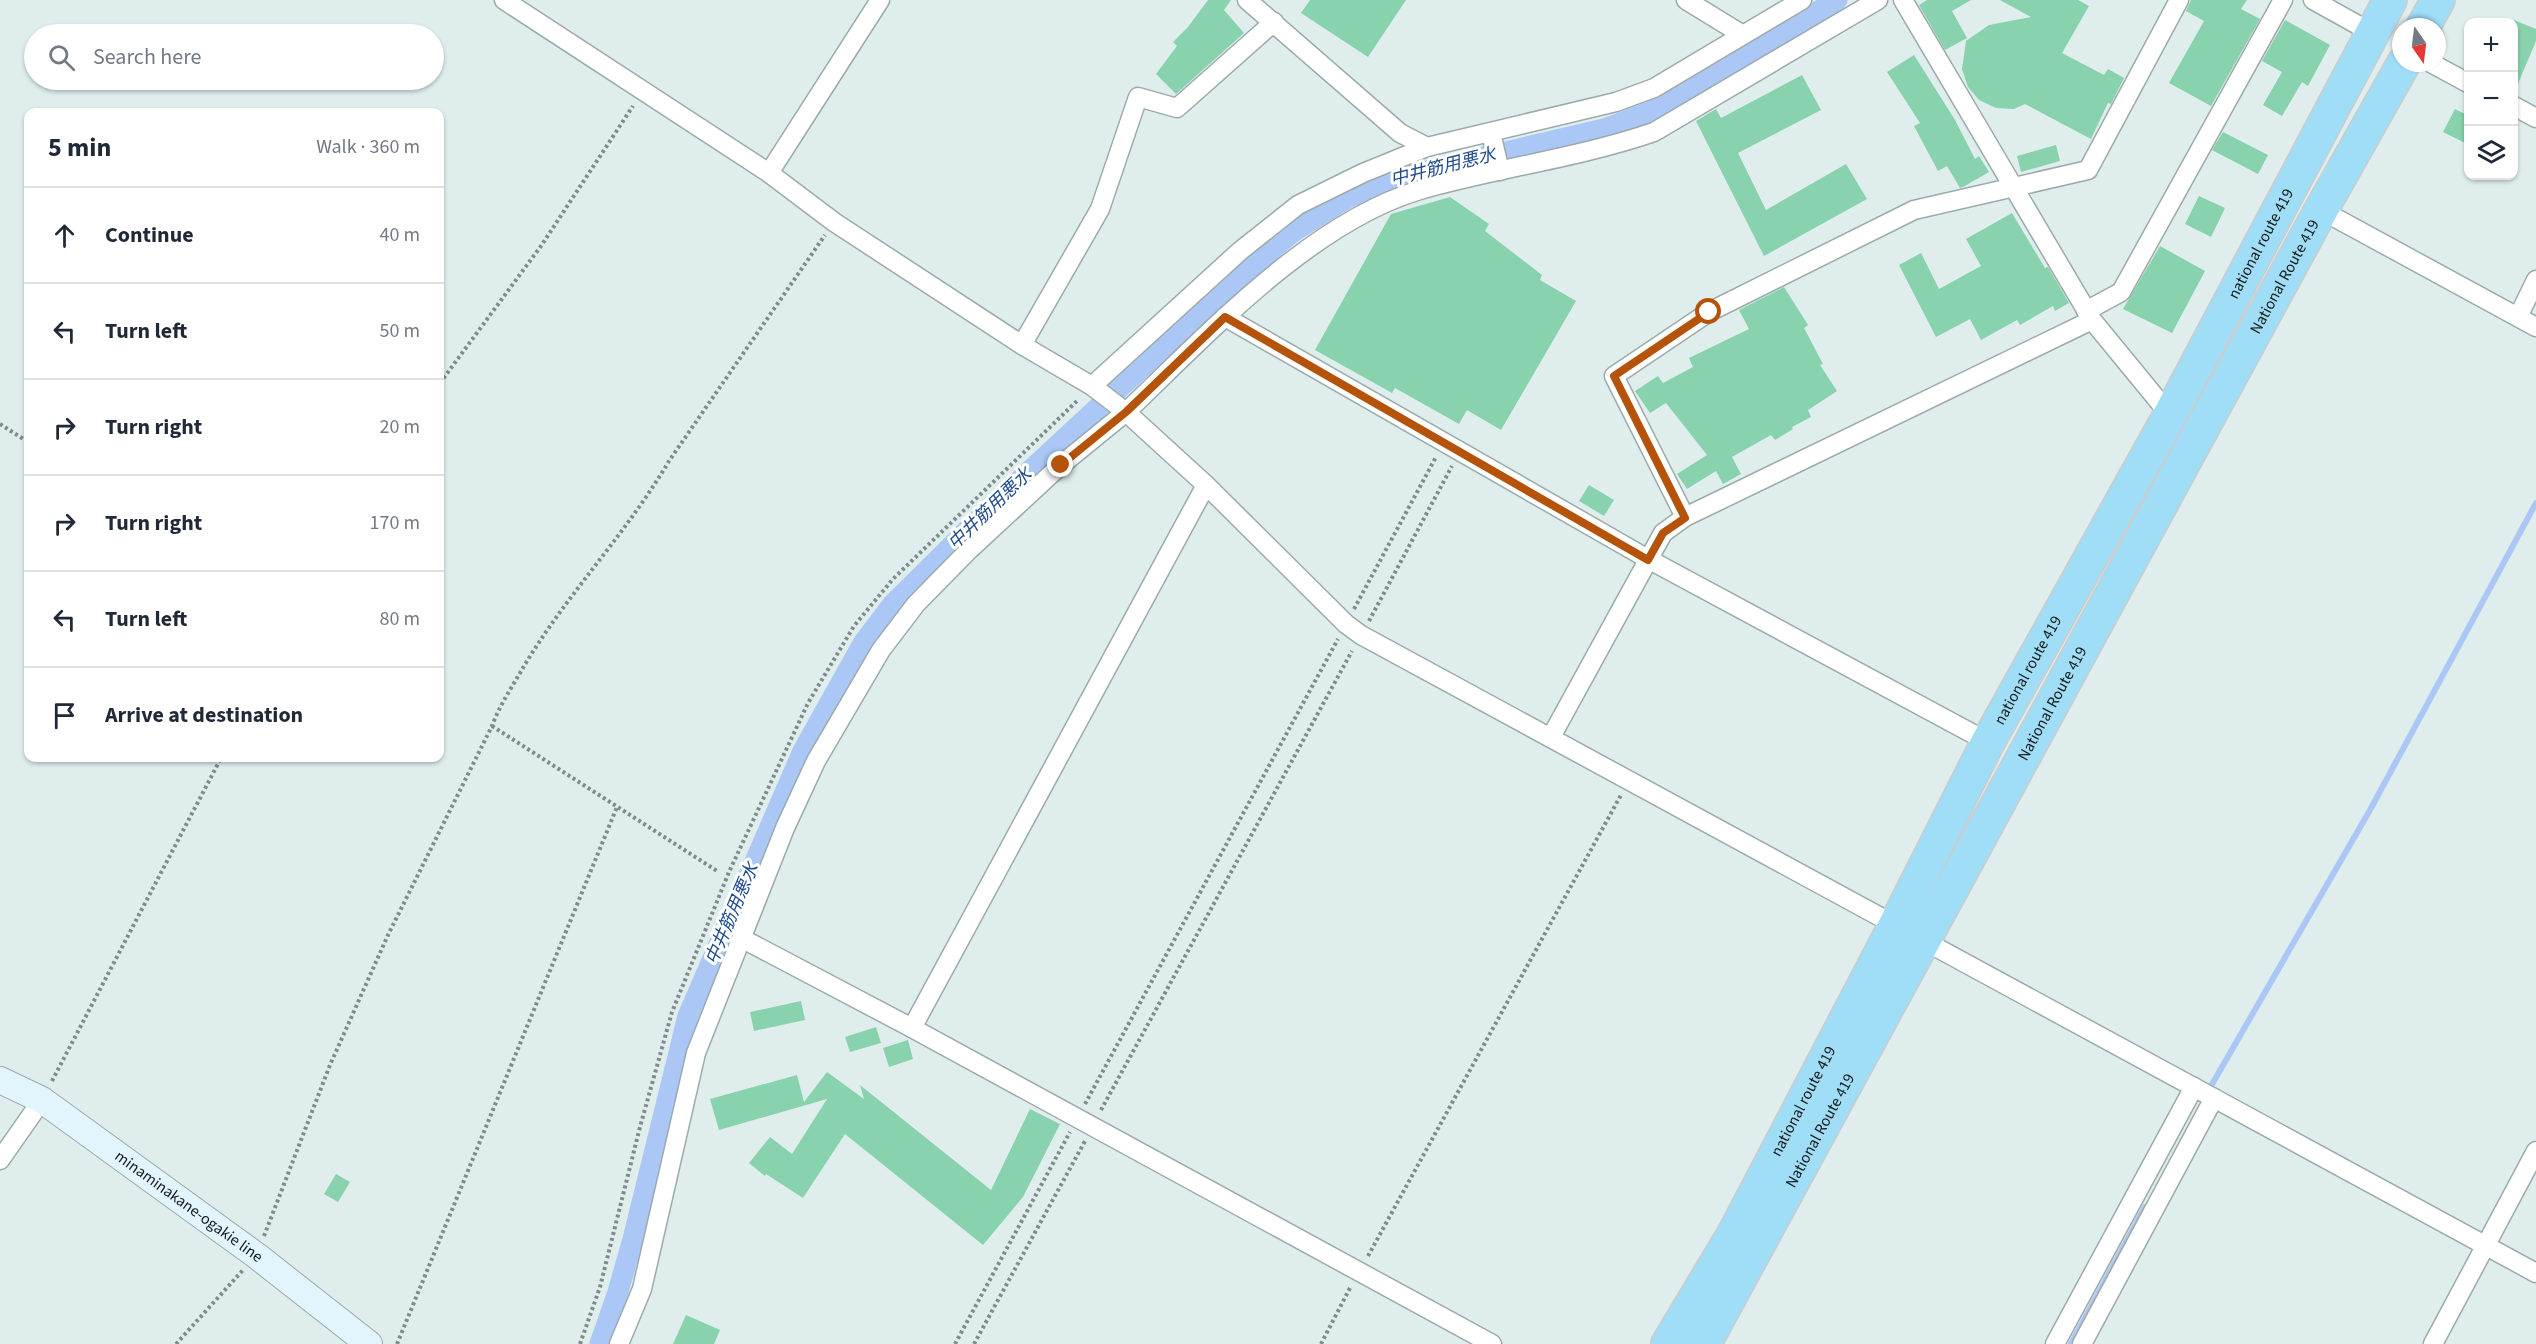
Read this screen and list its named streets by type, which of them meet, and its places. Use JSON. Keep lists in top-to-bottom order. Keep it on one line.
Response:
{"streets":{"highway":["national route 419","National Route 419"],"main road":["minaminakane-ogakie line"]},"crossings":[["national route 419","National Route 419"]],"water":["中井筋用悪水"],"north":"bottom","page":{"map_buttons":["+","−"],"search":"Search here","heading":["5 min","Walk · 360 m"],"list":[["Continue","40 m"],["Turn left","50 m"],["Turn right","20 m"],["Turn right","170 m"],["Turn left","80 m"],"Arrive at destination"]}}
